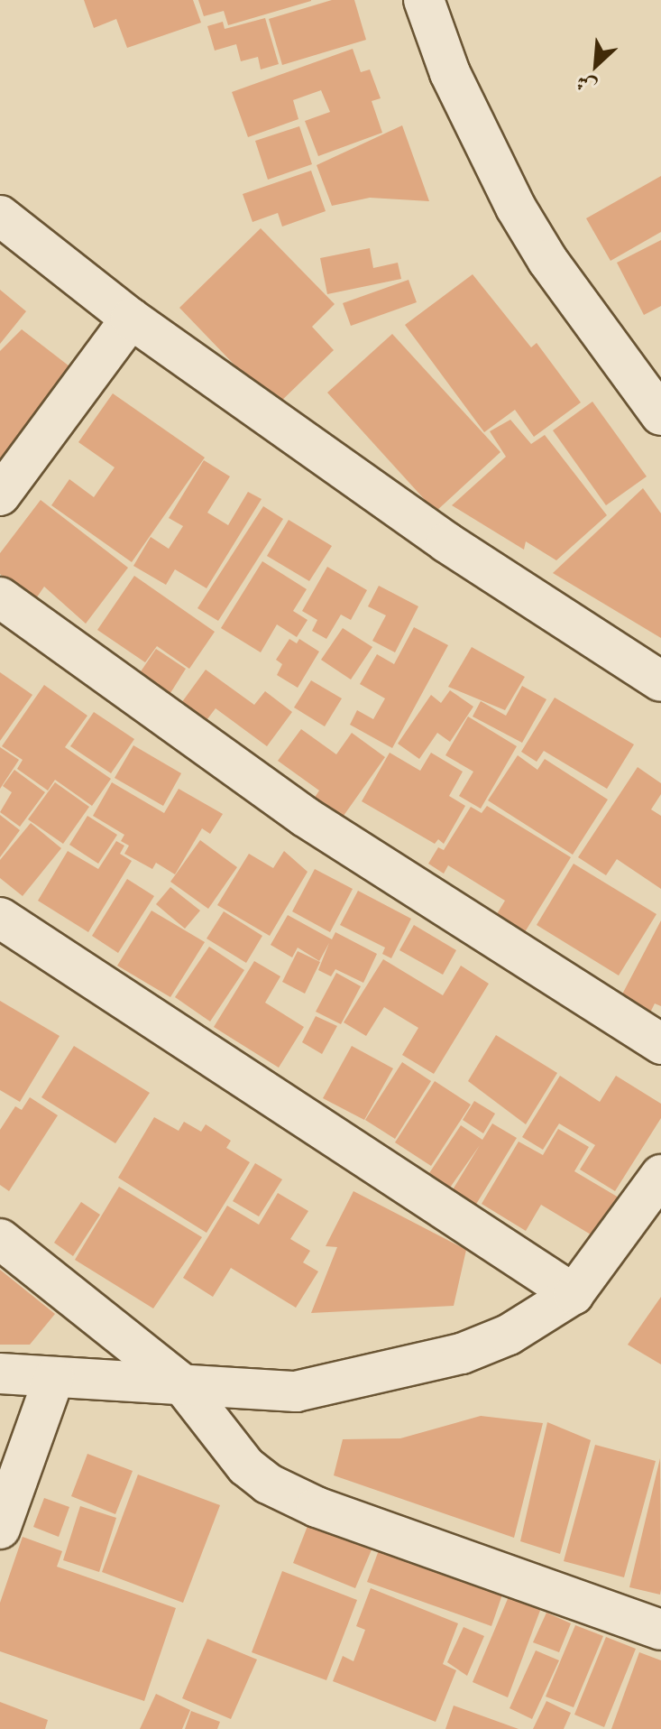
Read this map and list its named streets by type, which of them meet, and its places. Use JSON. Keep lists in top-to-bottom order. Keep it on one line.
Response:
{"north":"bottom left"}
